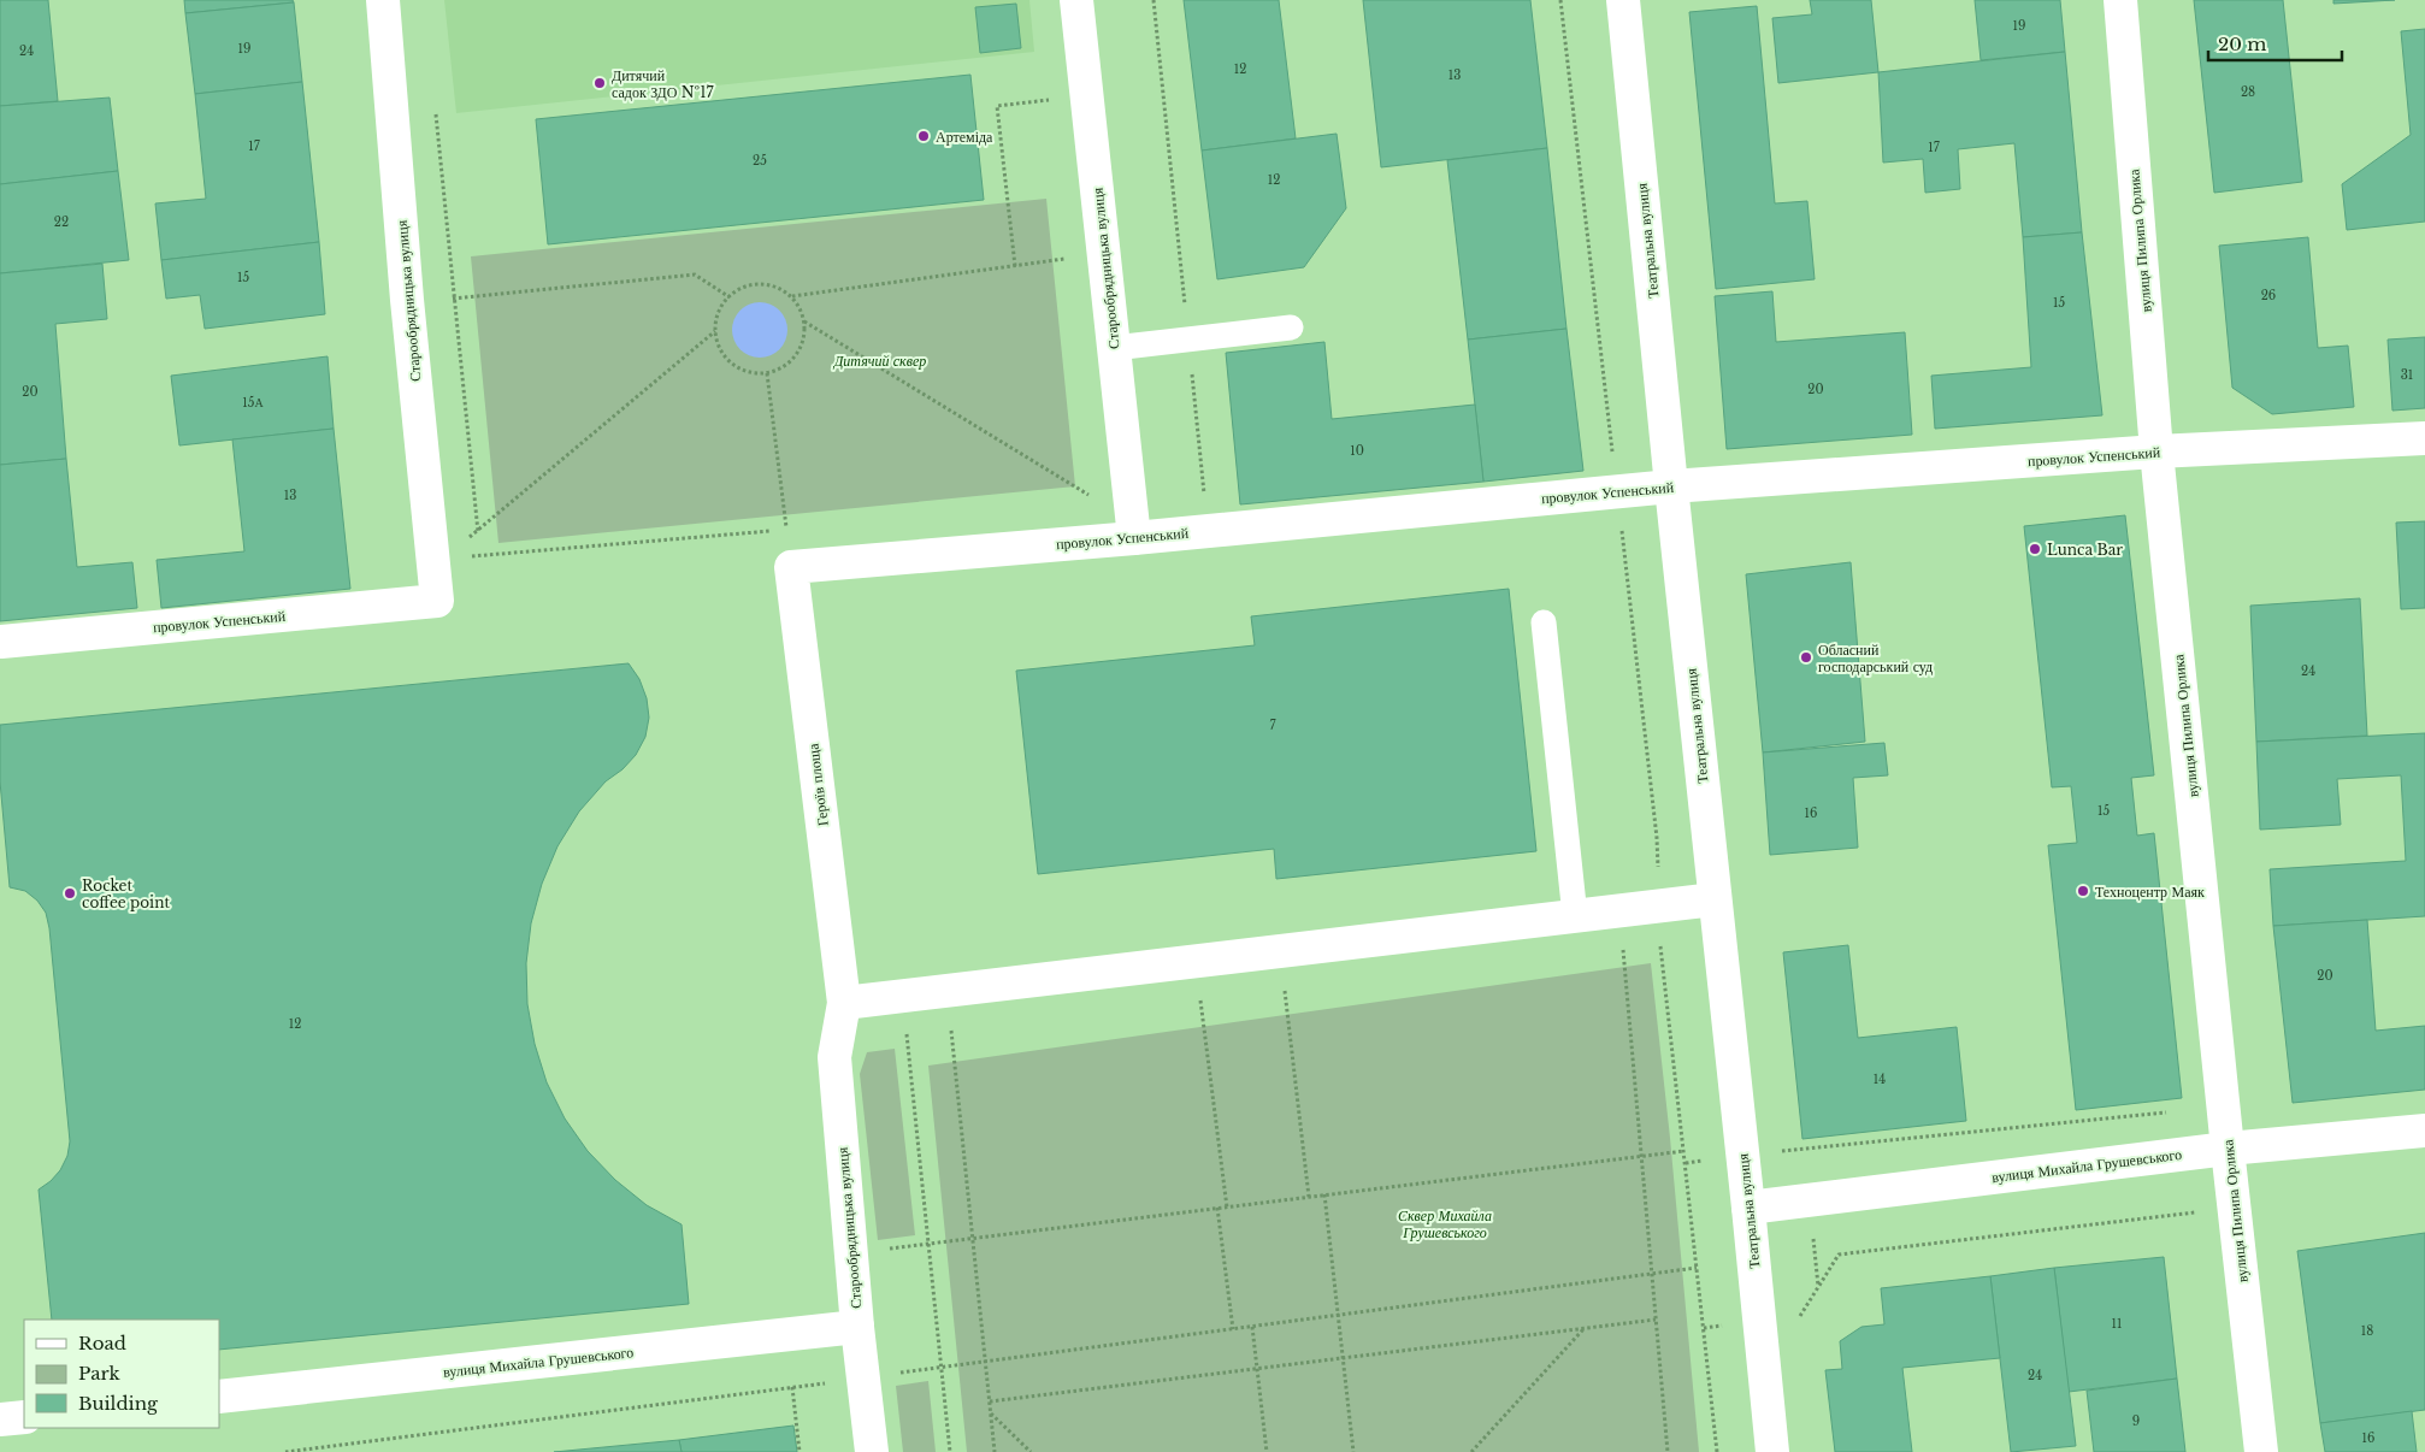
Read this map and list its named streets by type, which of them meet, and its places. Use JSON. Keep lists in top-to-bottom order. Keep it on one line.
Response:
{"streets":{"street":["Театральна вулиця","вулиця Пилипа Орлика","Старообрядницька вулиця","провулок Успенський","Героїв площа","вулиця Михайла Грушевського"]},"crossings":[["Театральна вулиця","провулок Успенський"],["Театральна вулиця","вулиця Михайла Грушевського"],["вулиця Пилипа Орлика","провулок Успенський"],["вулиця Пилипа Орлика","вулиця Михайла Грушевського"],["Старообрядницька вулиця","провулок Успенський"],["Старообрядницька вулиця","Героїв площа"],["Старообрядницька вулиця","вулиця Михайла Грушевського"],["провулок Успенський","Героїв площа"]],"parks":["Дитячий сквер","Сквер Михайла Грушевського"],"places":["Дитячий садок ЗДО №17","Артеміда","Lunca Bar","Обласний господарський суд","Техноцентр Маяк","Rocket coffee point"],"house_numbers":["19","19","24","12","13","28","17","17","25","12","22","15","26","15","31","20","20","15А","10","13","24","7","15","16","20","12","14","11","18","24","9","16"],"legend":["Road","Park","Building"],"scale_bar":"20 m"}
